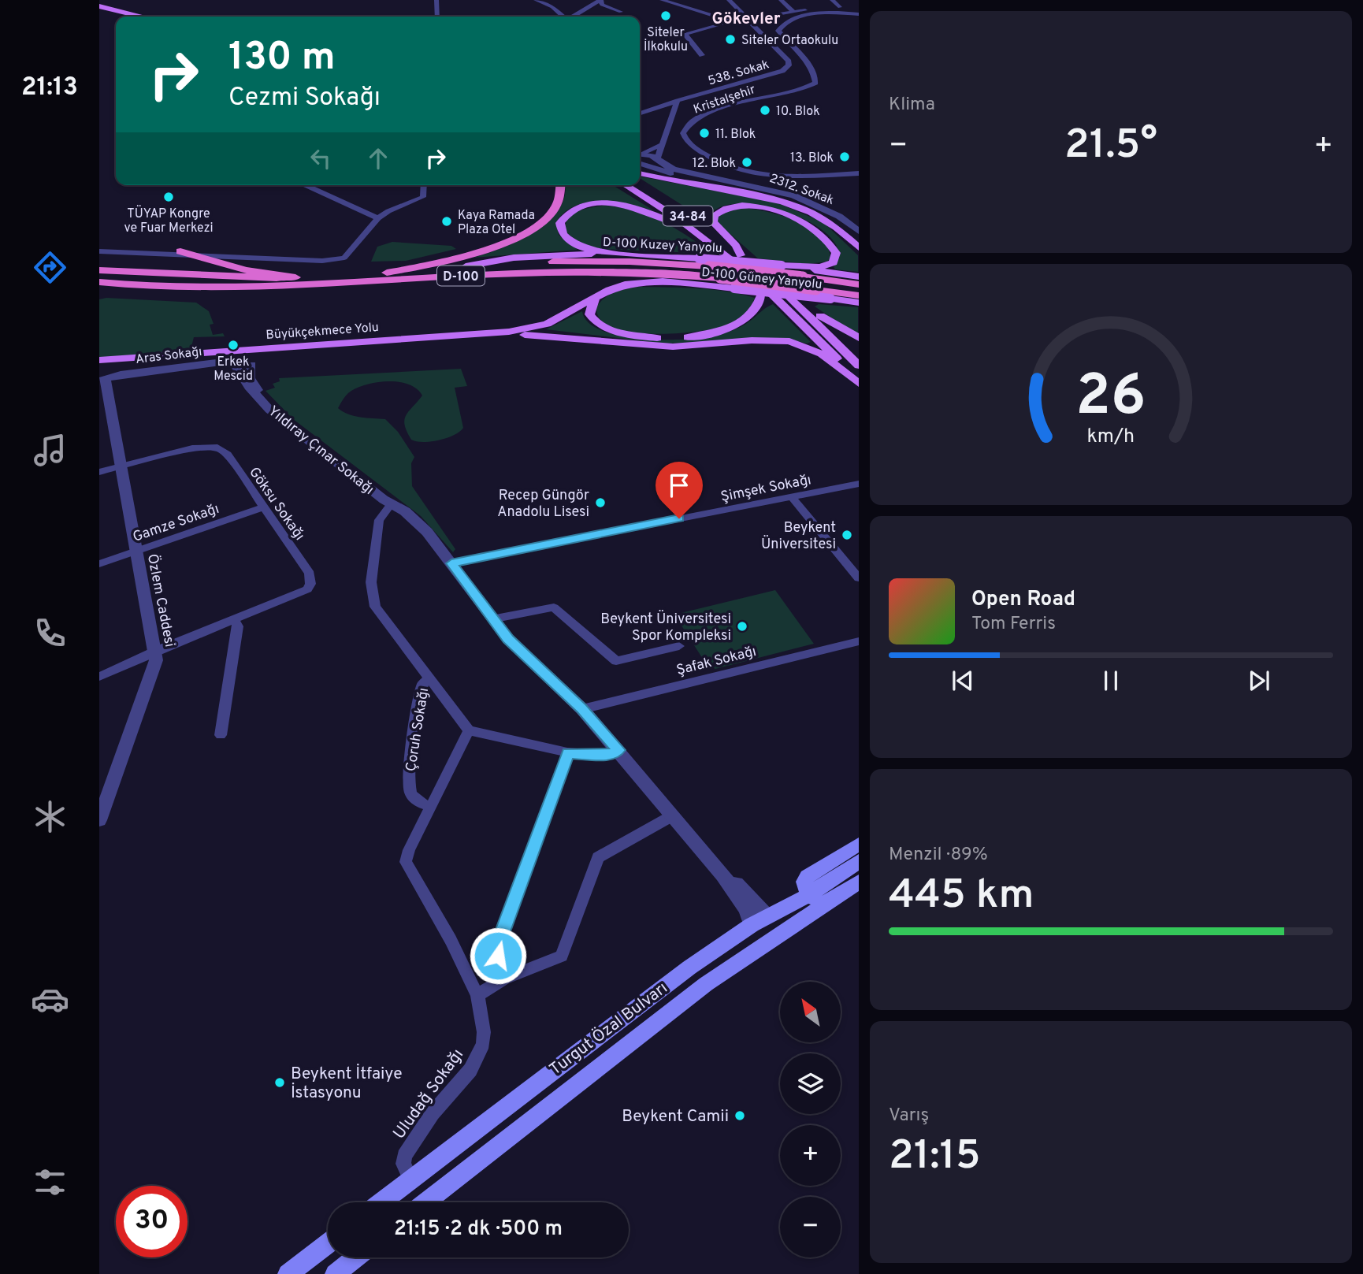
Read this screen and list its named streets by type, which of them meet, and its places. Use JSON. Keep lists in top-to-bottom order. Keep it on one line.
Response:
{"streets":{"highway":["D-100"],"main road":["34-84","D-100 Kuzey Yanyolu","D-100 Güney Yanyolu","Büyükçekmece Yolu","Turgut Özal Bulvarı"],"street":["538. Sokak","Kristalşehir","2312. Sokak","Aras Sokağı","Yıldıray Çınar Sokağı","Şimşek Sokağı","Göksu Sokağı","Gamze Sokağı","Özlem Caddesi","Şafak Sokağı","Çoruh Sokağı","Uludağ Sokağı"]},"crossings":[["D-100 Kuzey Yanyolu","D-100"],["D-100 Güney Yanyolu","Büyükçekmece Yolu"],["Büyükçekmece Yolu","Yıldıray Çınar Sokağı"],["Aras Sokağı","Yıldıray Çınar Sokağı"],["Aras Sokağı","Özlem Caddesi"],["Yıldıray Çınar Sokağı","Şimşek Sokağı"],["Yıldıray Çınar Sokağı","Şafak Sokağı"],["Yıldıray Çınar Sokağı","Çoruh Sokağı"],["Yıldıray Çınar Sokağı","Turgut Özal Bulvarı"],["Göksu Sokağı","Gamze Sokağı"],["Göksu Sokağı","Özlem Caddesi"],["Gamze Sokağı","Özlem Caddesi"],["Turgut Özal Bulvarı","Uludağ Sokağı"]],"districts":["Gökevler"],"places":["Siteler İlkokulu","Siteler Ortaokulu","10. Blok","11. Blok","13. Blok","12. Blok","TÜYAP Kongre ve Fuar Merkezi","Kaya Ramada Plaza Otel","Erkek Mescid","Recep Güngör Anadolu Lisesi","Beykent Üniversitesi","Beykent Üniversitesi Spor Kompleksi","Beykent İtfaiye İstasyonu","Beykent Camii"],"north":"top left","page":{"tabs":"21:13","tile":["Klima",["Menzil · 89%","445 km"],["Varış","21:15"]],"turn":["130 m","Cezmi Sokağı"],"heat":["−","21.5°","+"],"song":["Open Road","Tom Ferris"],"map_buttons":["+","−"],"limit":"30","trip":"21:15 · 2 dk · 500 m","gauge":["26","km/h"]}}
